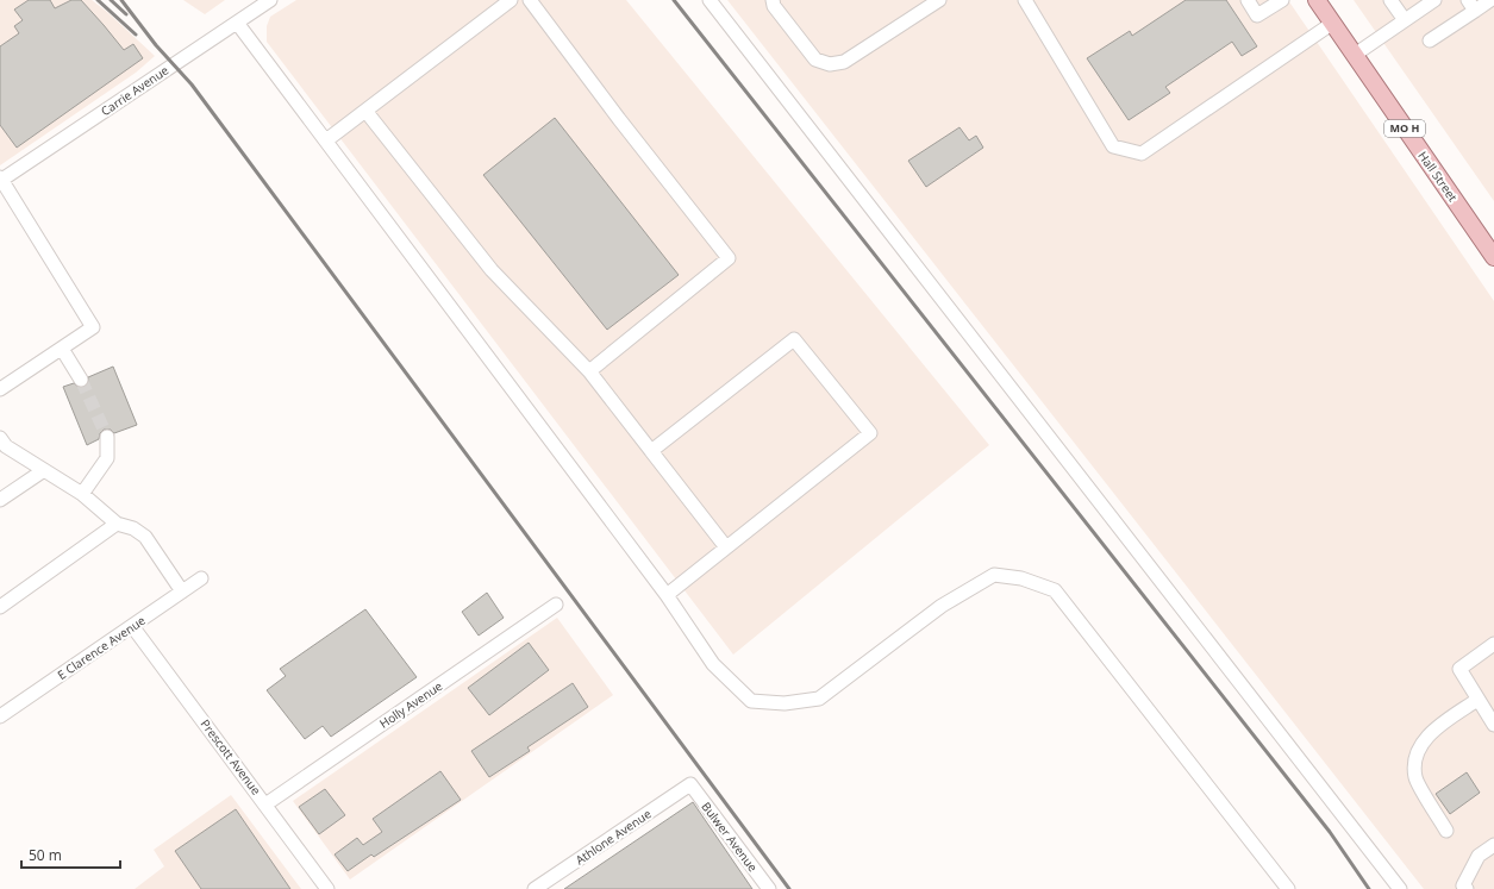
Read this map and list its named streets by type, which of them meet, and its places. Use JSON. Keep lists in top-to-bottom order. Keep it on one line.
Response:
{"streets":{"main road":["MO H","Hall Street"],"street":["Carrie Avenue","E Clarence Avenue","Holly Avenue","Prescott Avenue","Athlone Avenue","Bulwer Avenue"]},"crossings":[["E Clarence Avenue","Prescott Avenue"],["Holly Avenue","Prescott Avenue"],["Athlone Avenue","Bulwer Avenue"]],"scale_bar":"50 m"}
